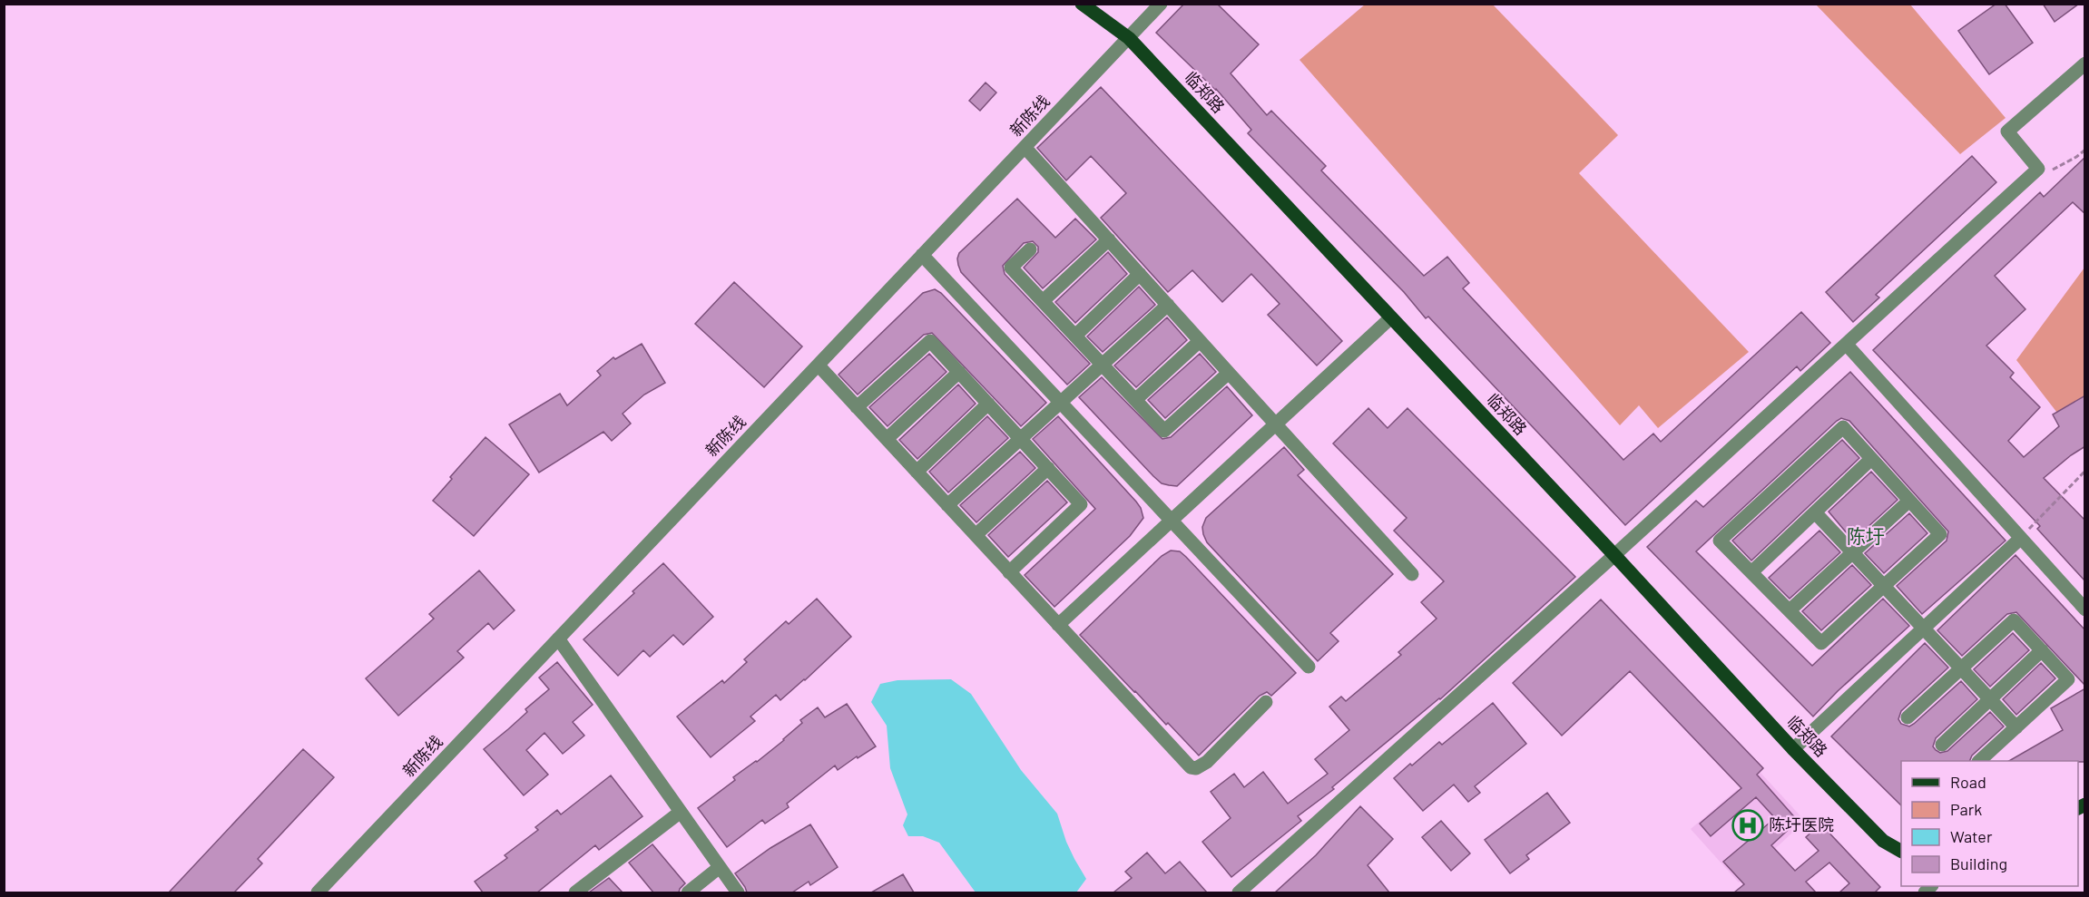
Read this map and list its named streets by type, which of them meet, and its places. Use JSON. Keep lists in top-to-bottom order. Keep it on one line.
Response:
{"streets":{"main road":["临郑路"],"street":["新陈线"]},"crossings":[["临郑路","新陈线"]],"districts":["陈圩"],"places":{"hospital":["陈圩医院"]},"legend":["Road","Park","Water","Building"]}
